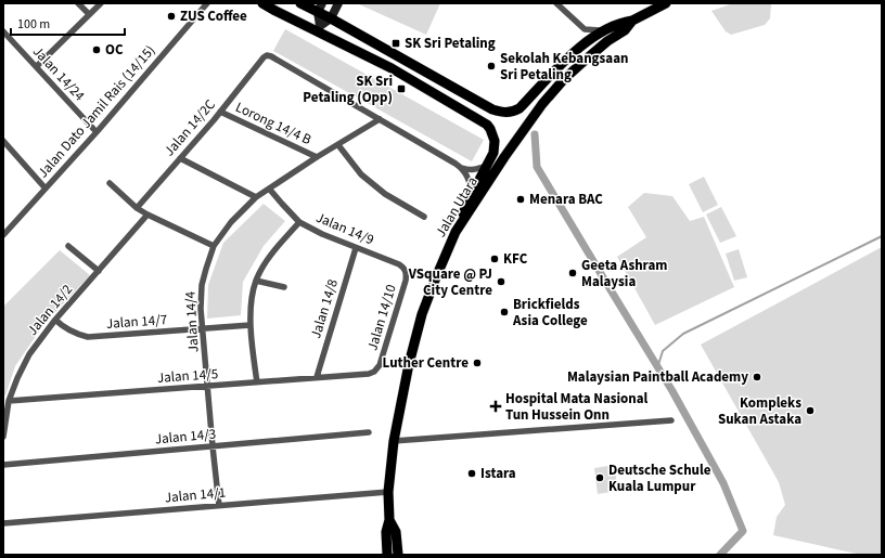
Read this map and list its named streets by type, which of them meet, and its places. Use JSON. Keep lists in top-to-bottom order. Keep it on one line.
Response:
{"streets":{"main road":["Jalan Utara"],"street":["Jalan 14/24","Jalan Dato Jamil Rais (14/15)","Lorong 14/4 B","Jalan 14/2C","Jalan 14/9","Jalan 14/8","Jalan 14/2","Jalan 14/10","Jalan 14/7","Jalan 14/4","Jalan 14/5","Jalan 14/3","Jalan 14/1"]},"crossings":[["Jalan 14/24","Jalan Dato Jamil Rais (14/15)"],["Lorong 14/4 B","Jalan 14/2C"],["Lorong 14/4 B","Jalan 14/4"],["Jalan 14/2C","Jalan 14/4"],["Jalan Utara","Jalan 14/1"],["Jalan 14/9","Jalan 14/8"],["Jalan 14/9","Jalan 14/10"],["Jalan 14/9","Jalan 14/4"],["Jalan 14/8","Jalan 14/5"],["Jalan 14/2","Jalan 14/7"],["Jalan 14/2","Jalan 14/5"],["Jalan 14/10","Jalan 14/5"],["Jalan 14/7","Jalan 14/4"],["Jalan 14/4","Jalan 14/5"],["Jalan 14/4","Jalan 14/3"],["Jalan 14/4","Jalan 14/1"]],"places":{"other":["ZUS Coffee","OC","Sekolah Kebangsaan Sri Petaling","Menara BAC","KFC","Geeta Ashram Malaysia","VSquare @ PJ City Centre","Brickfields Asia College","Luther Centre","Malaysian Paintball Academy","Kompleks Sukan Astaka","Istara","Deutsche Schule Kuala Lumpur"],"transit":["SK Sri Petaling","SK Sri Petaling (Opp)"],"health":["Hospital Mata Nasional Tun Hussein Onn"]},"scale_bar":"100 m"}
